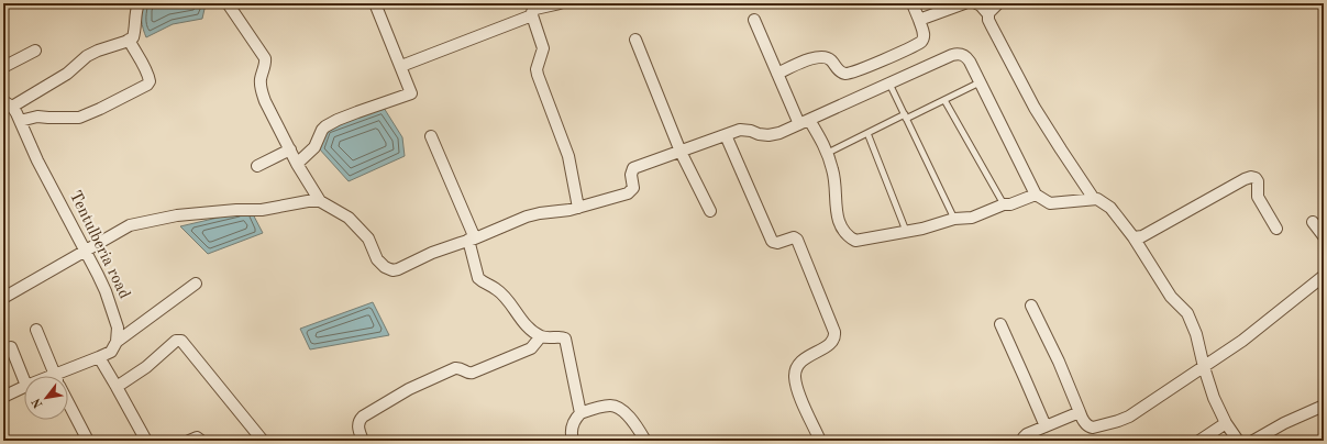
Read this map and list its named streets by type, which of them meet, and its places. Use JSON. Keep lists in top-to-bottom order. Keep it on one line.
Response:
{"streets":{"street":["Tentulberia road"]},"north":"bottom left"}
